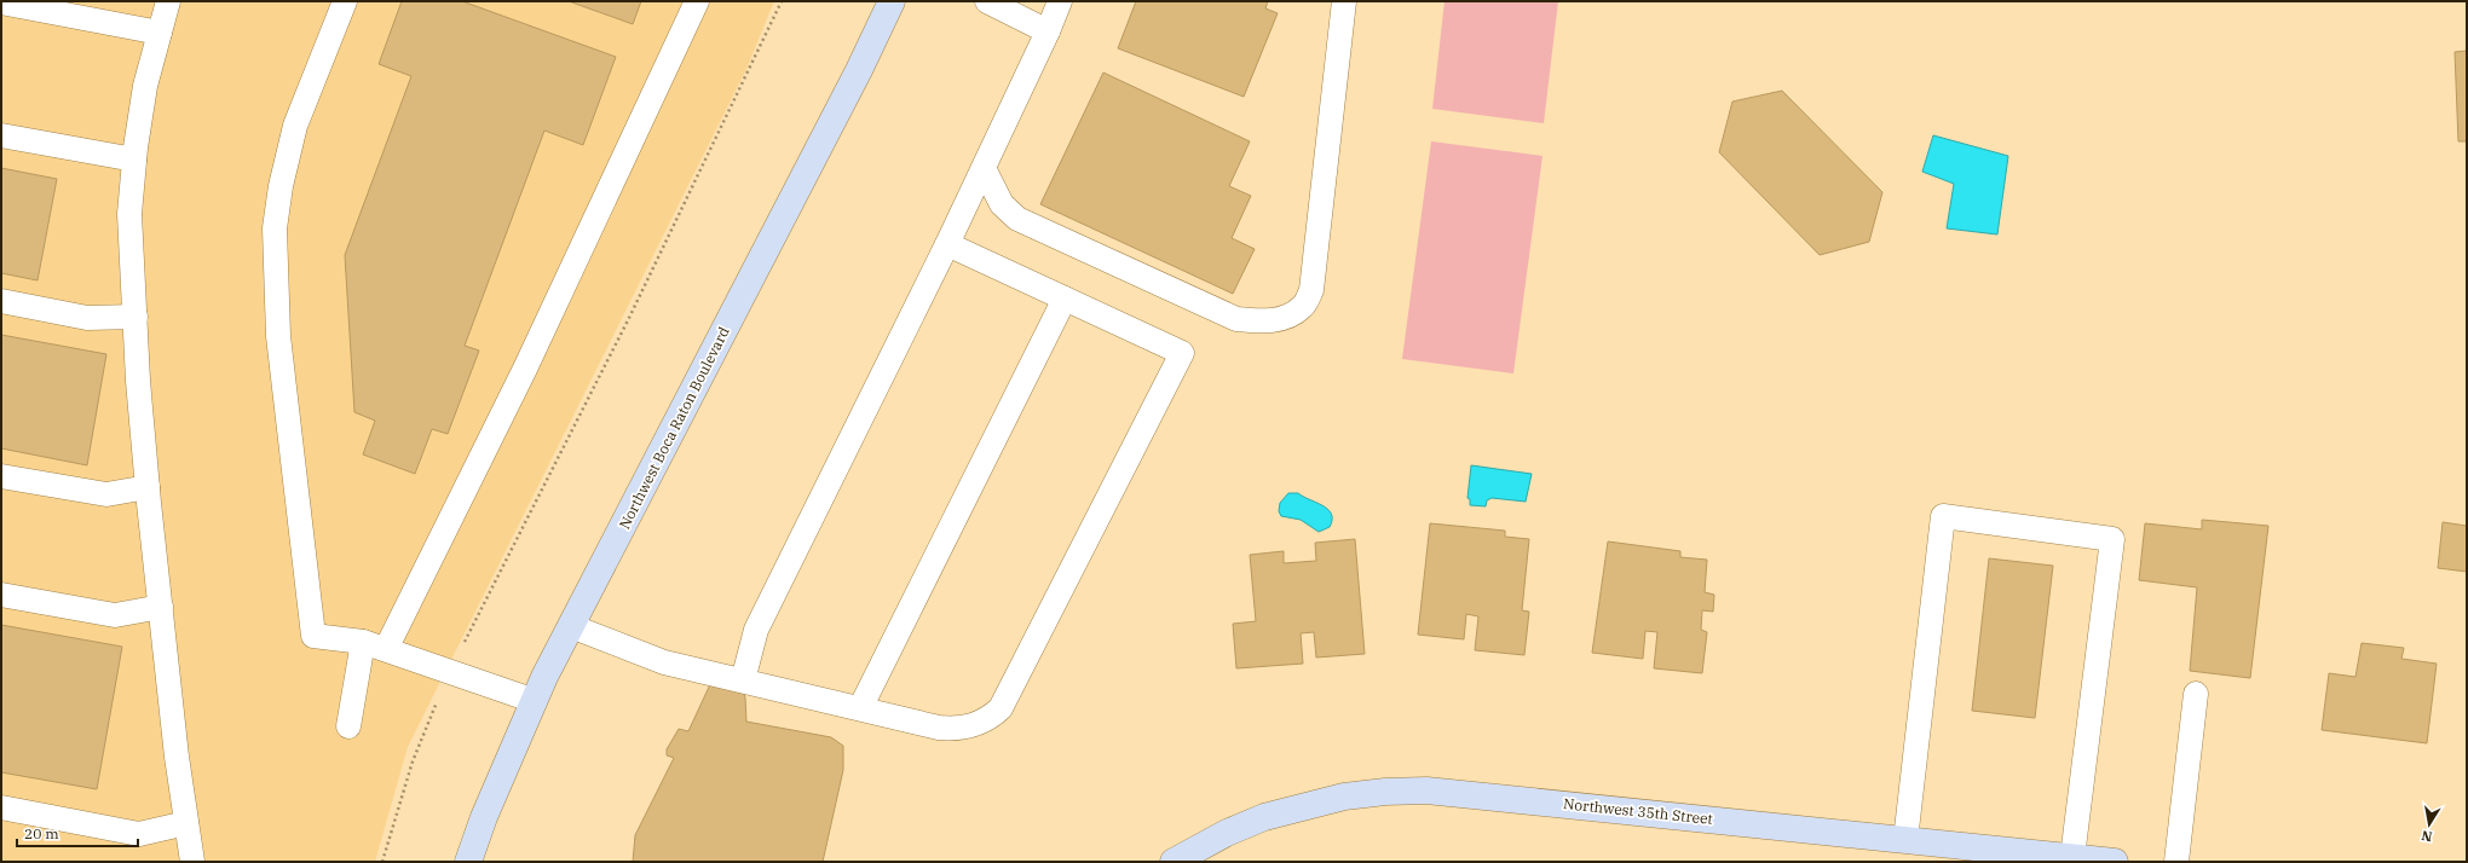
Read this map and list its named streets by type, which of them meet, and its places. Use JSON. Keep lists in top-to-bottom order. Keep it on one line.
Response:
{"streets":{"street":["Northwest Boca Raton Boulevard","Northwest 35th Street"]},"scale_bar":"20 m","north":"bottom"}
